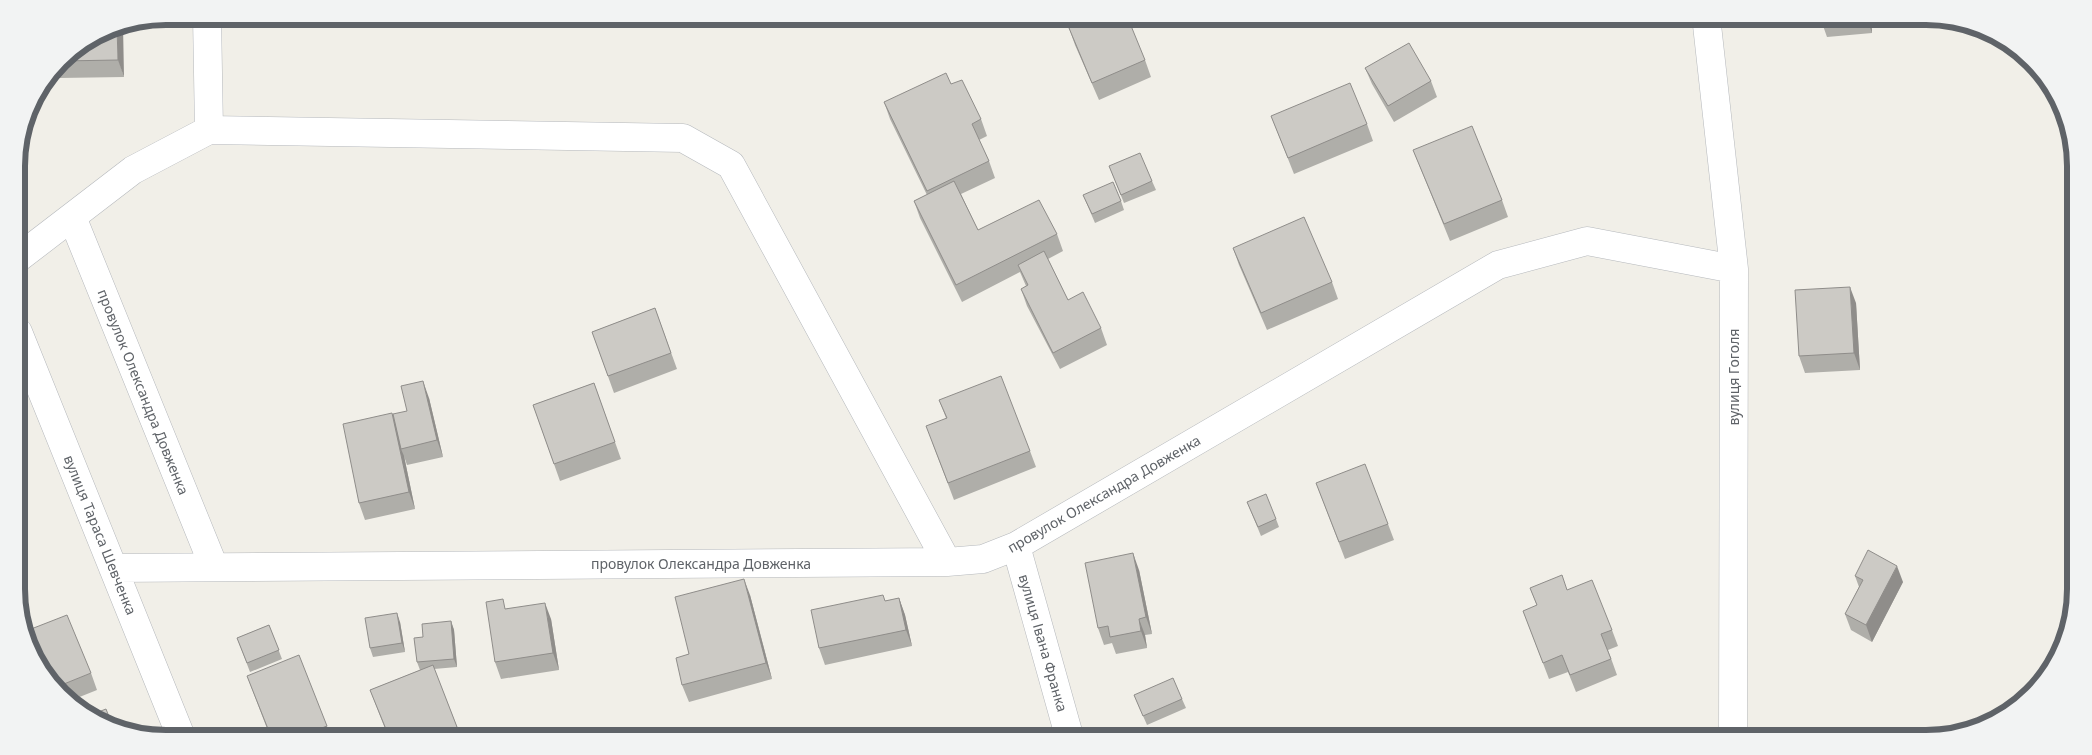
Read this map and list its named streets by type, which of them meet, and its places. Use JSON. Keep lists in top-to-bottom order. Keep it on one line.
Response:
{"streets":{"street":["вулиця Гоголя","провулок Олександра Довженка","вулиця Тараса Шевченка","вулиця Івана Франка"]},"crossings":[["вулиця Гоголя","провулок Олександра Довженка"],["провулок Олександра Довженка","вулиця Тараса Шевченка"],["провулок Олександра Довженка","вулиця Івана Франка"]]}
